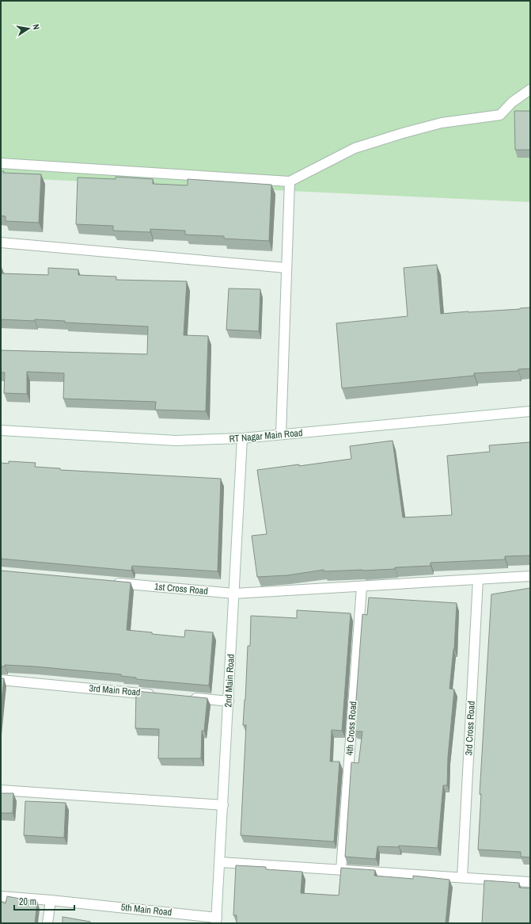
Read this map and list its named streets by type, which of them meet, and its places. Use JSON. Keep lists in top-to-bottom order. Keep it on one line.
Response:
{"streets":{"street":["RT Nagar Main Road","1st Cross Road","2nd Main Road","3rd Main Road","4th Cross Road","3rd Cross Road","5th Main Road"]},"crossings":[["RT Nagar Main Road","2nd Main Road"],["1st Cross Road","2nd Main Road"],["1st Cross Road","4th Cross Road"],["1st Cross Road","3rd Cross Road"],["2nd Main Road","5th Main Road"]],"scale_bar":"20 m","north":"right"}
